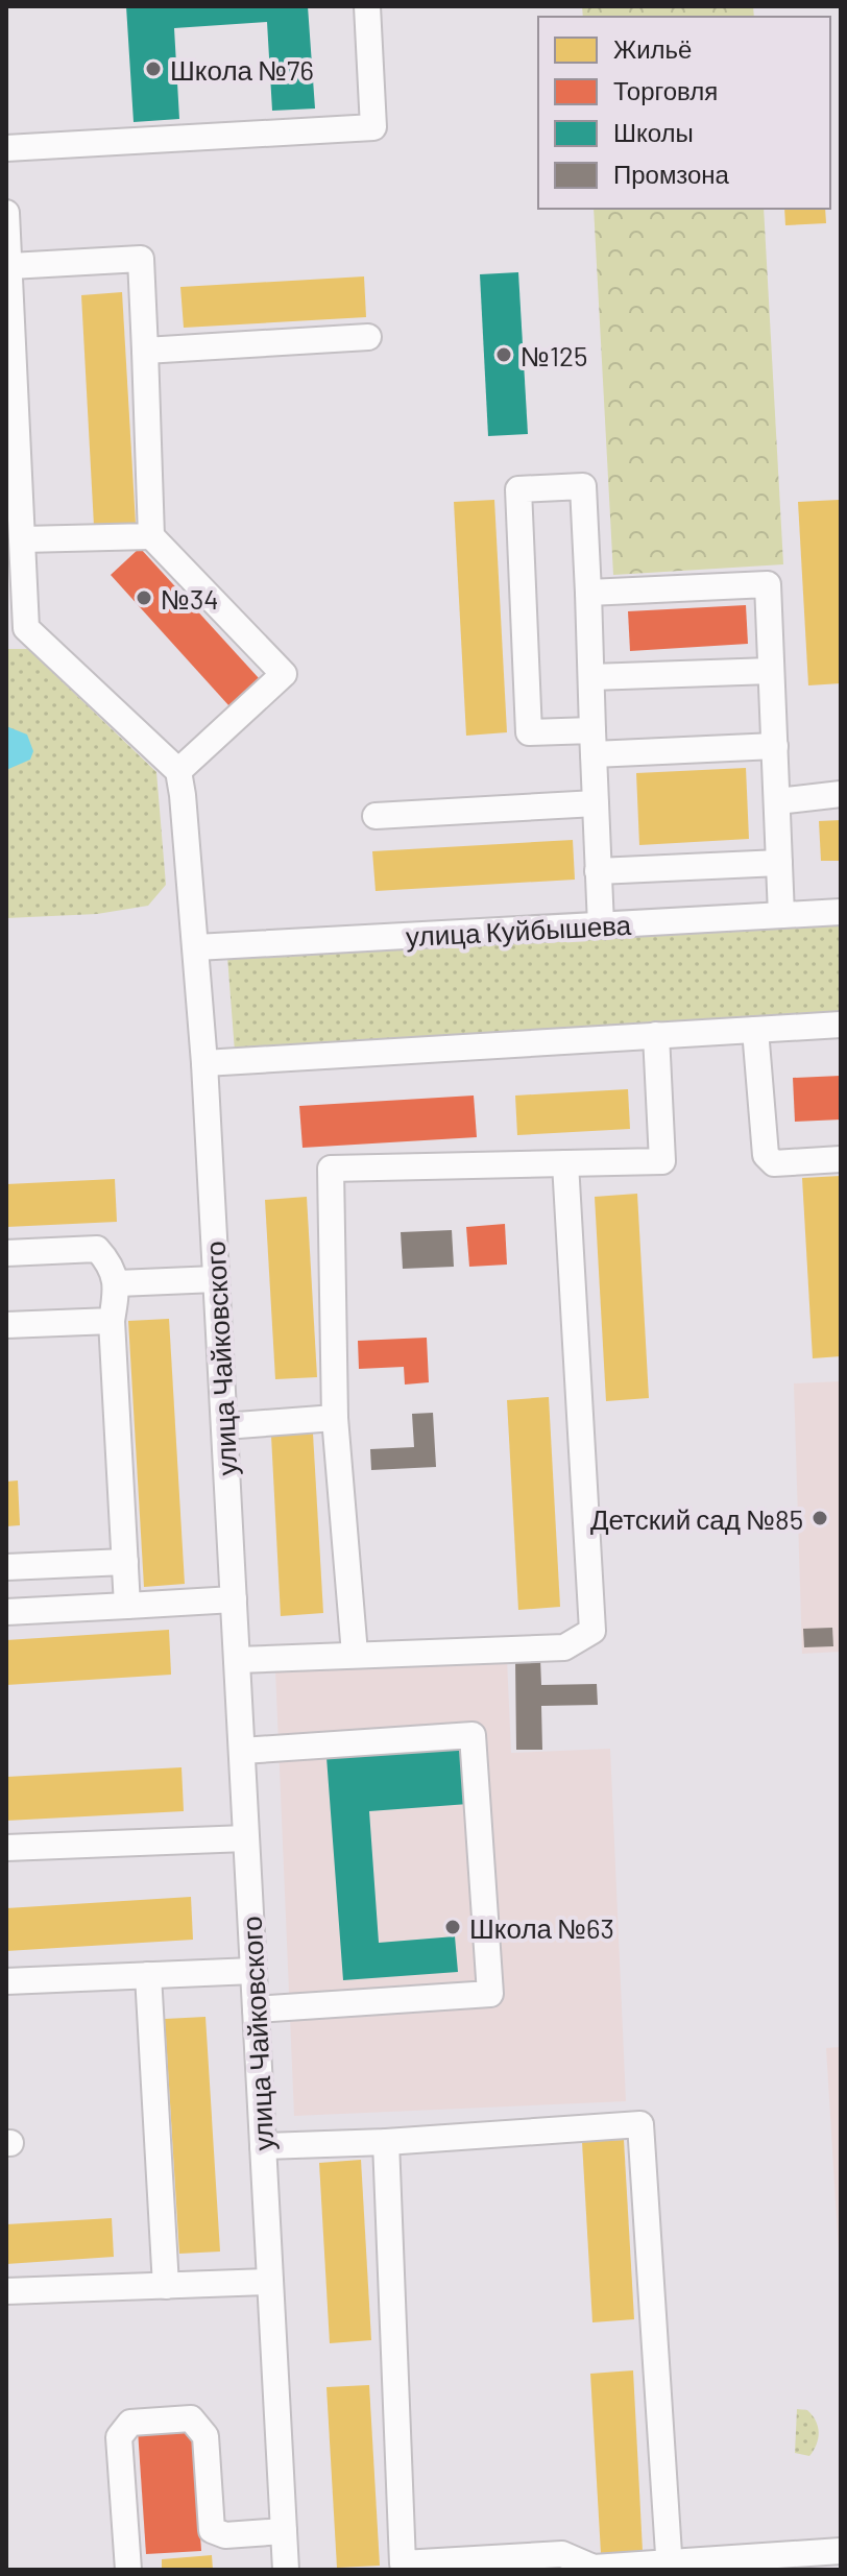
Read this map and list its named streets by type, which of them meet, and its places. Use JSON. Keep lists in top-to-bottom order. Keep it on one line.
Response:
{"streets":{"street":["улица Куйбышева","улица Чайковского"]},"crossings":[["улица Куйбышева","улица Чайковского"]],"places":["Школа №76","№125","№34","Детский сад №85","Школа №63"],"legend":["Жильё","Торговля","Школы","Промзона"]}
